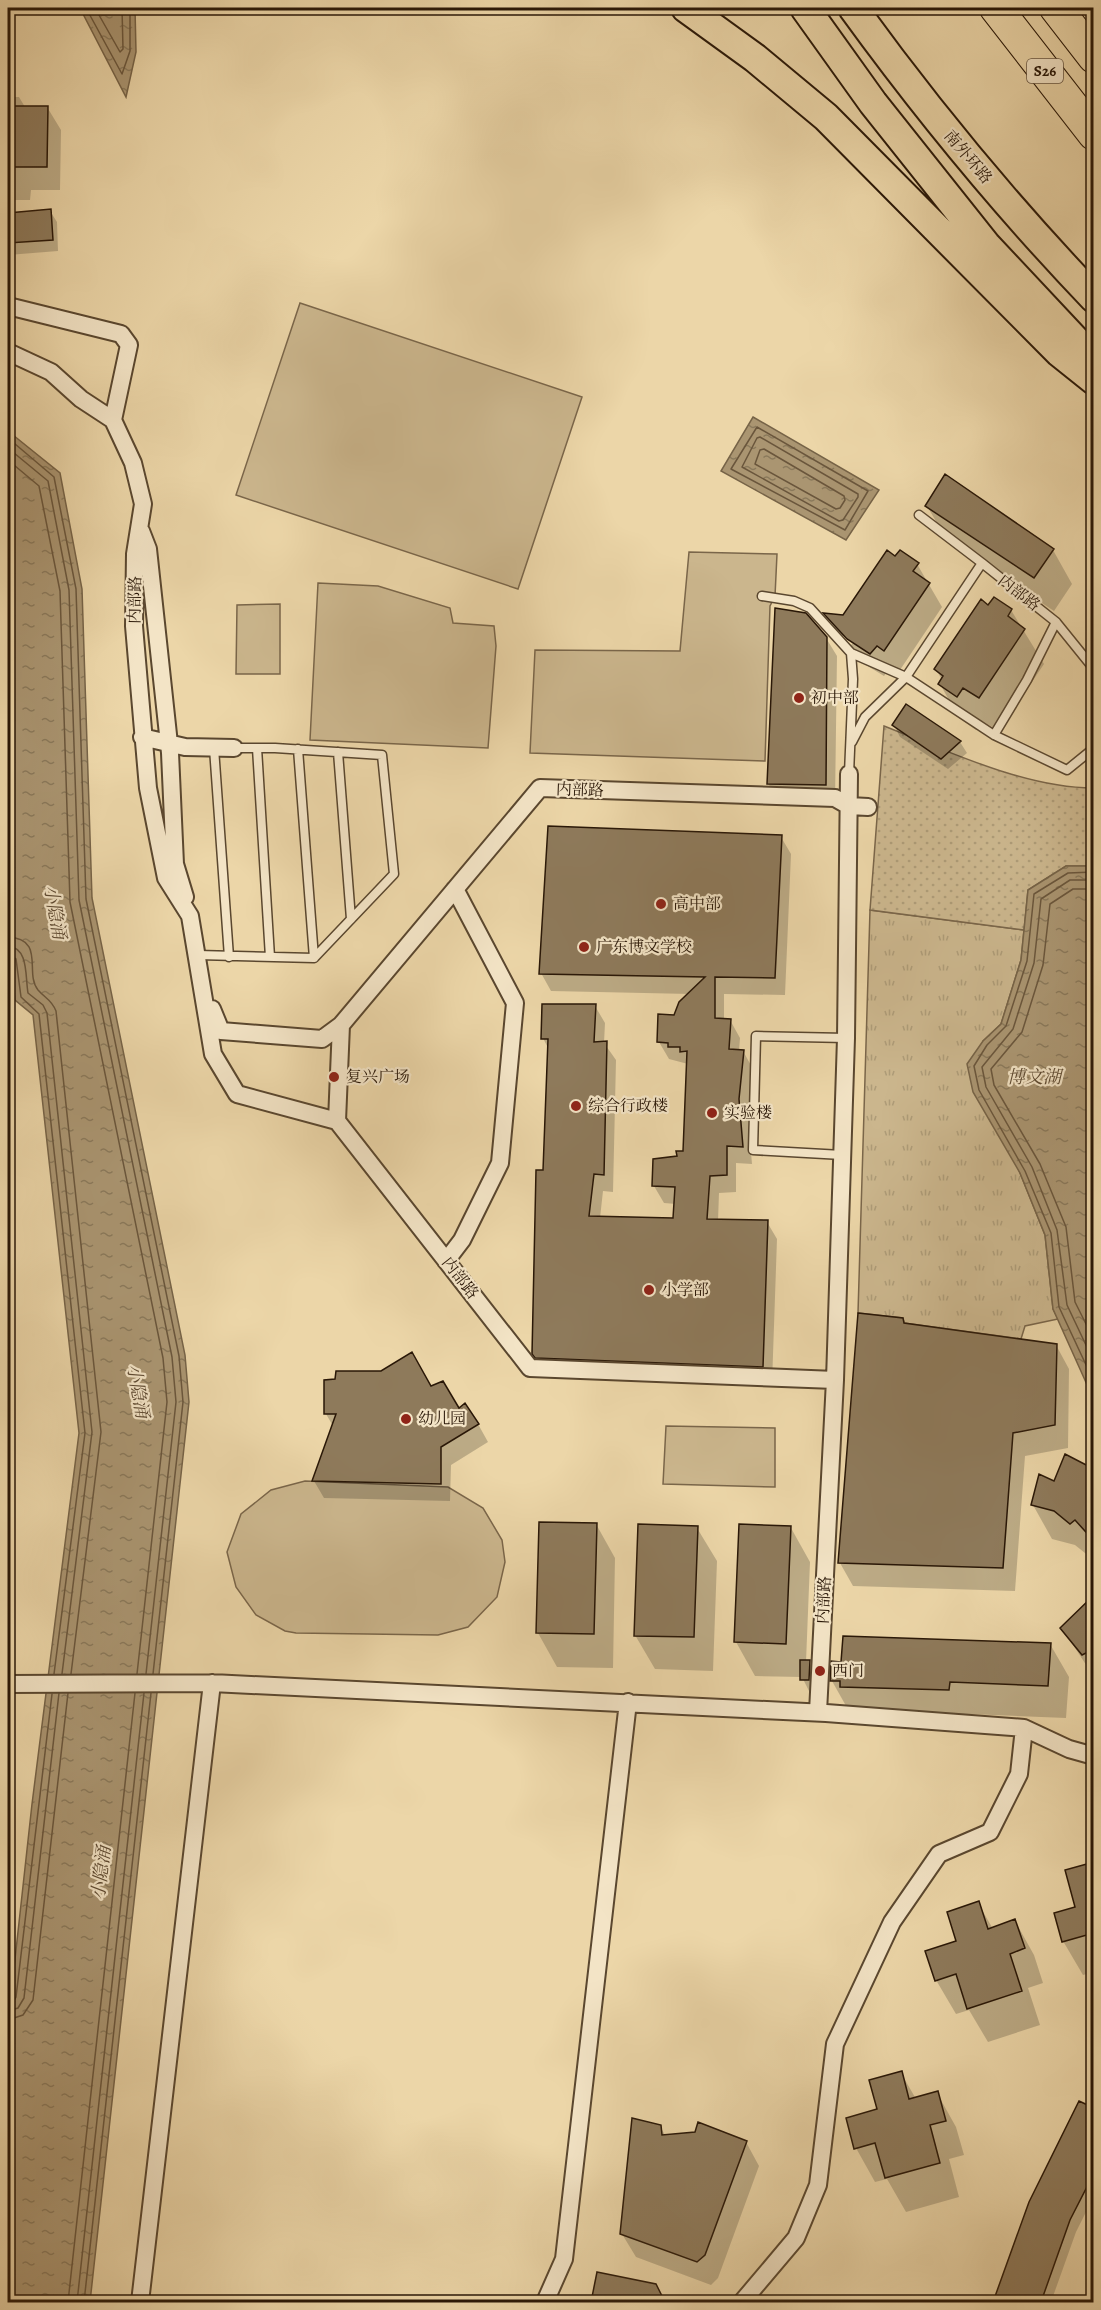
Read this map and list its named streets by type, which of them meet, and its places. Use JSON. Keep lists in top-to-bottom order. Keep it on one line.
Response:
{"streets":{"highway":["S26","南外环路"],"street":["内部路"]},"water":["小隐涌","博文湖"],"places":["初中部","高中部","广东博文学校","复兴广场","综合行政楼","实验楼","小学部","幼儿园","西门"]}
